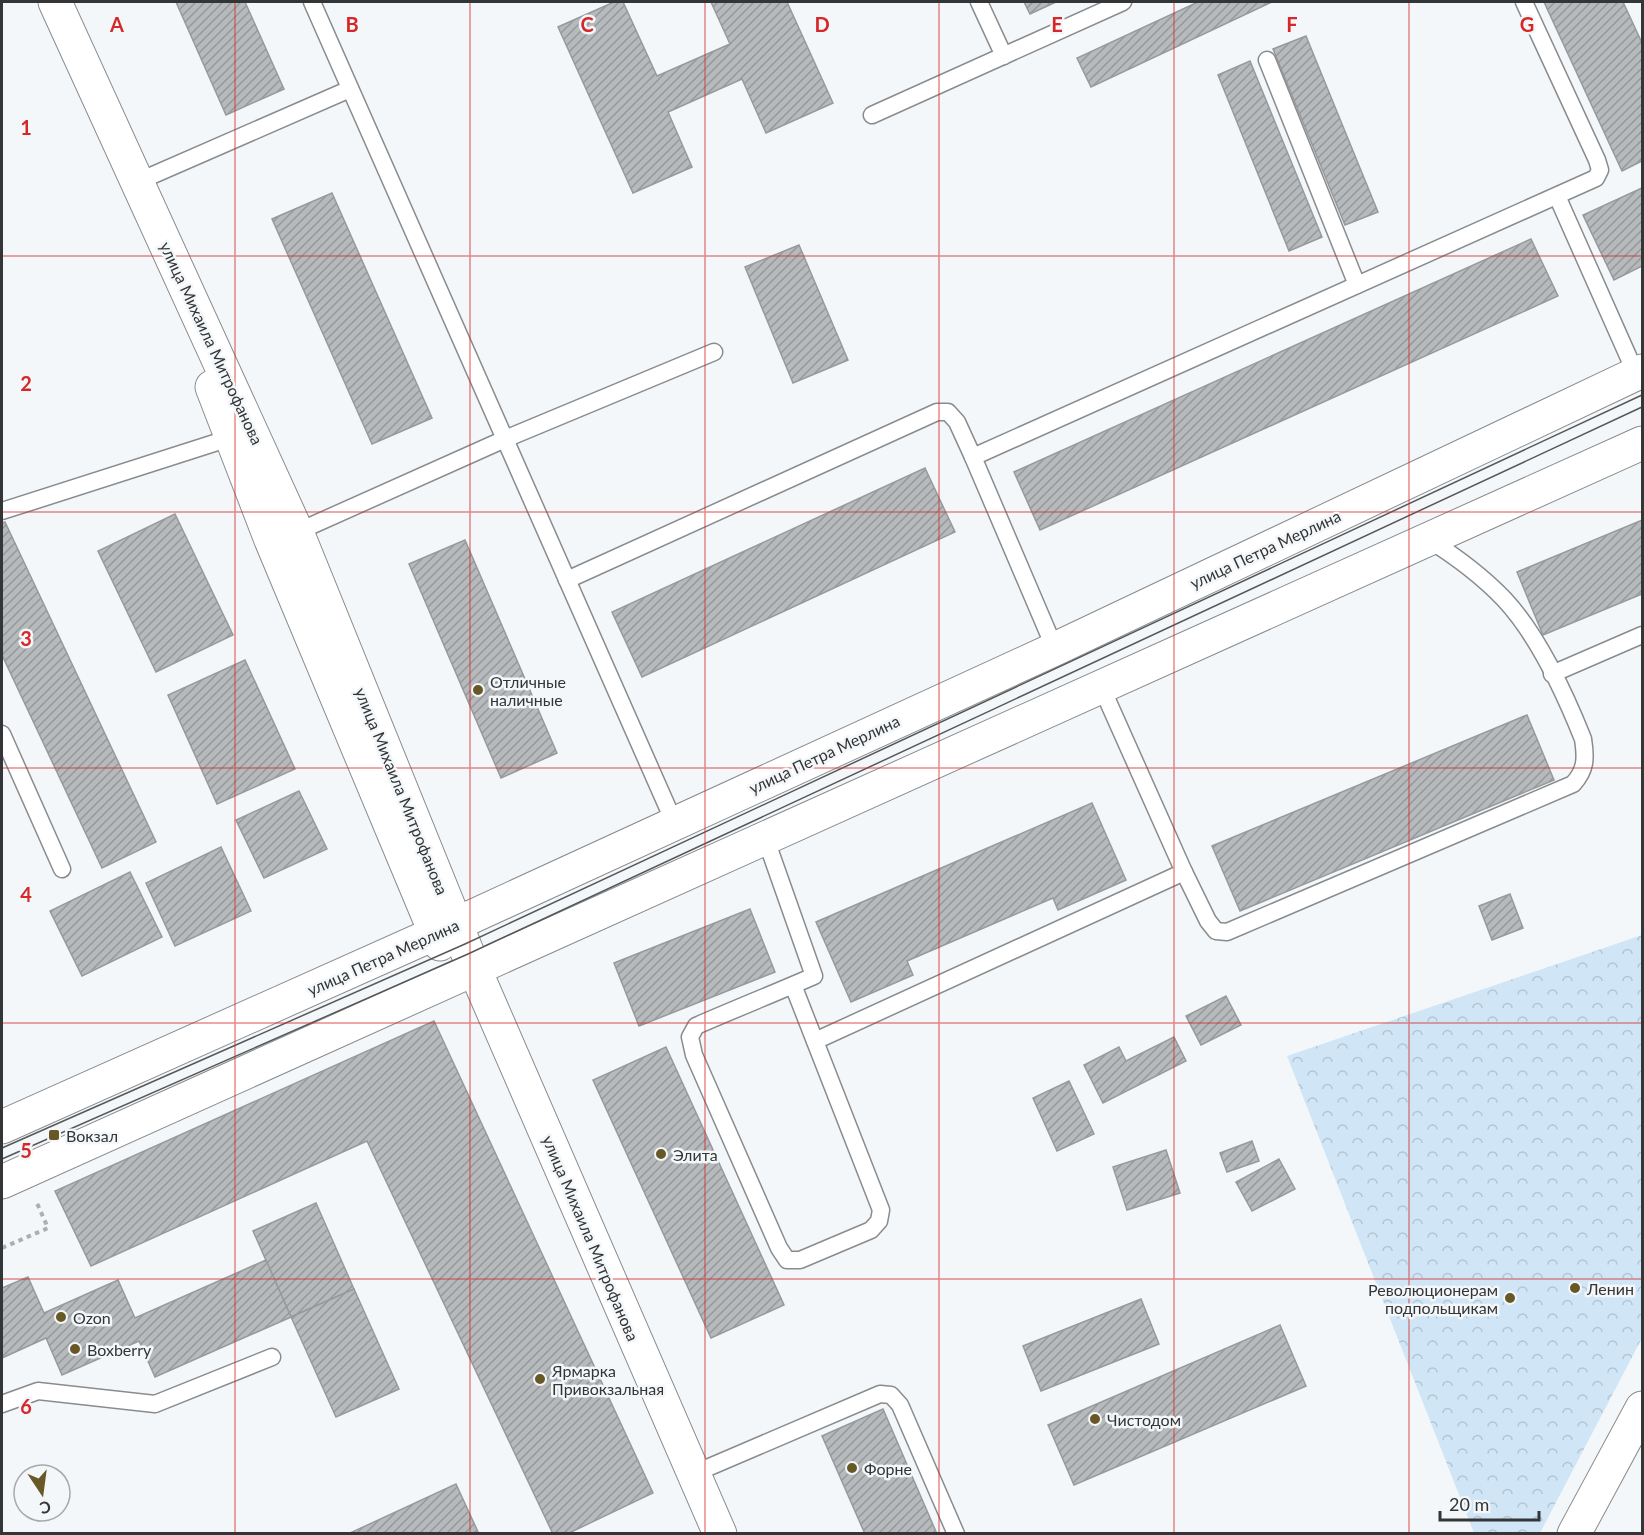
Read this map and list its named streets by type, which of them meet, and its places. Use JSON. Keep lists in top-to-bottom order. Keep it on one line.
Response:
{"streets":{"main road":["улица Михаила Митрофанова","улица Петра Мерлина"]},"crossings":[["улица Михаила Митрофанова","улица Петра Мерлина"]],"places":{"other":["Отличные наличные","Элита","Ленин","Революционерам подпольщикам","Ozon","Boxberry","Ярмарка Привокзальная","Чистодом","Форне"],"transit":["Вокзал"]},"scale_bar":"20 m","north":"bottom","grid":{"columns":["A","B","C","D","E","F","G"],"rows":["1","2","3","4","5","6"]}}
